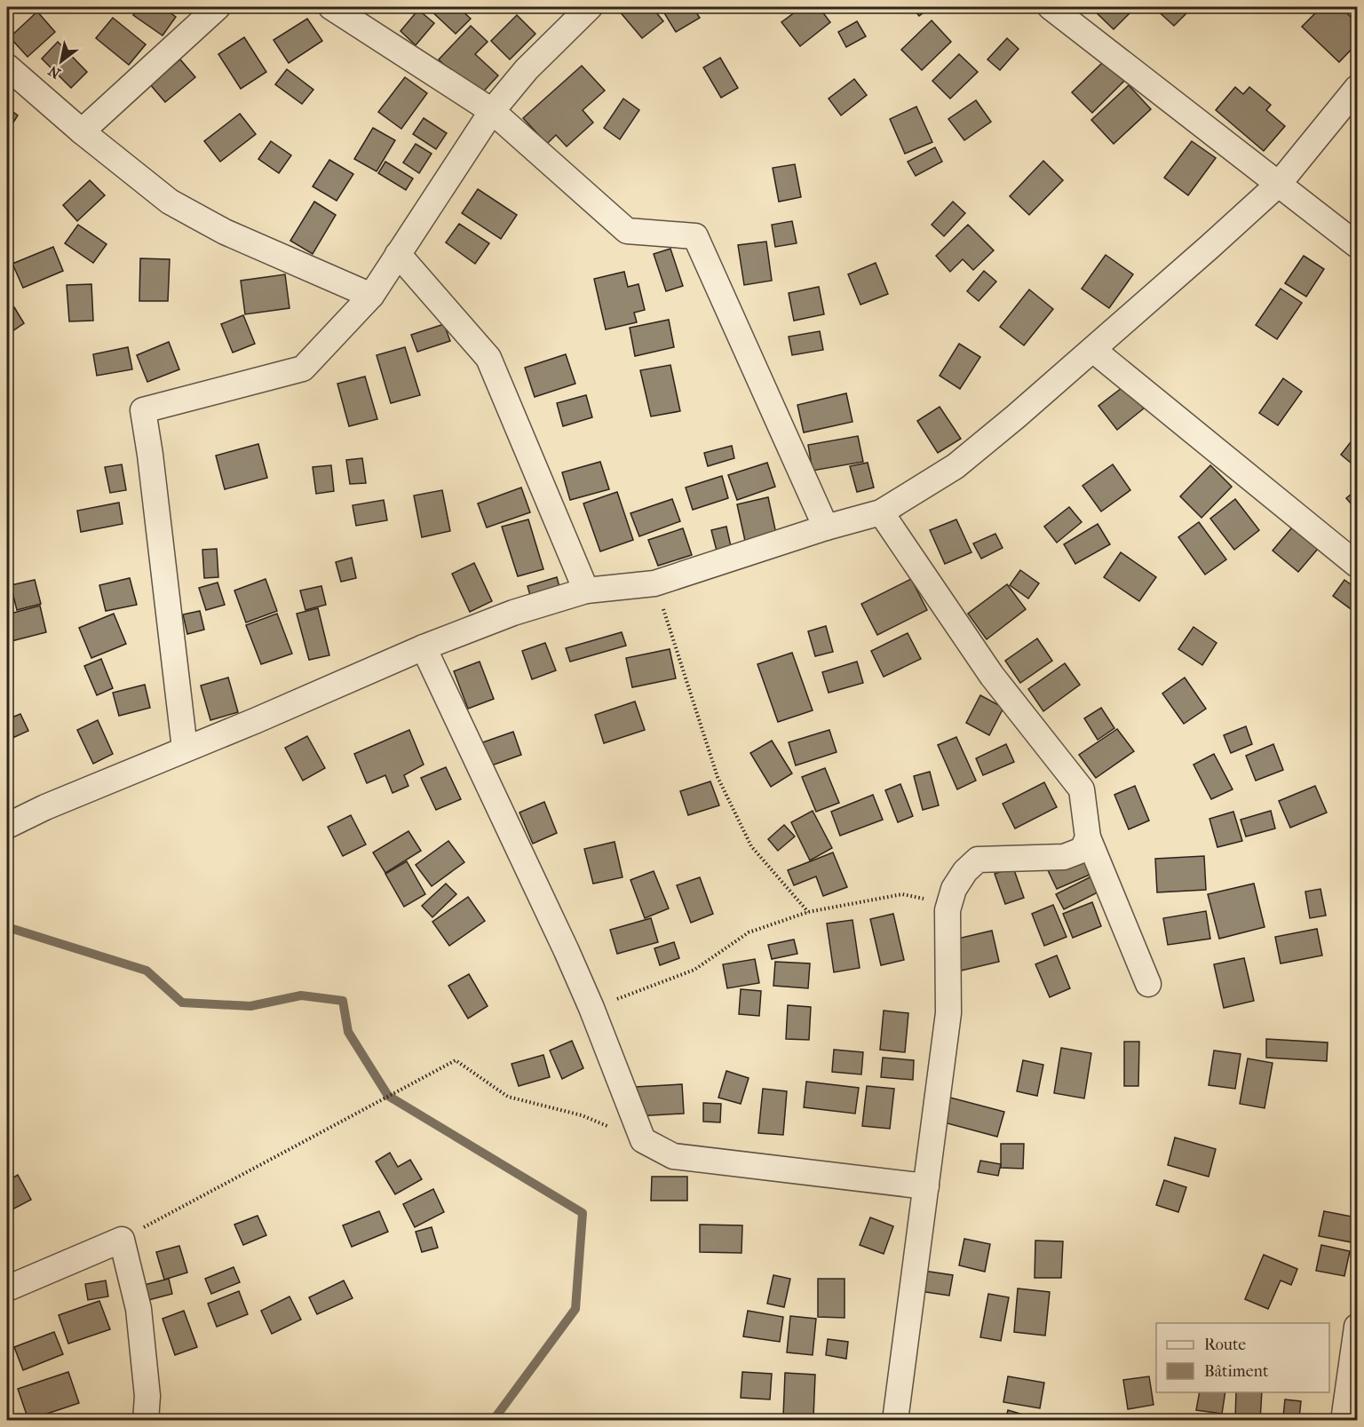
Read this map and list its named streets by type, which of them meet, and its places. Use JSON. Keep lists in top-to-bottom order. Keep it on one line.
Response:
{"legend":["Route","Bâtiment"],"north":"bottom left"}
